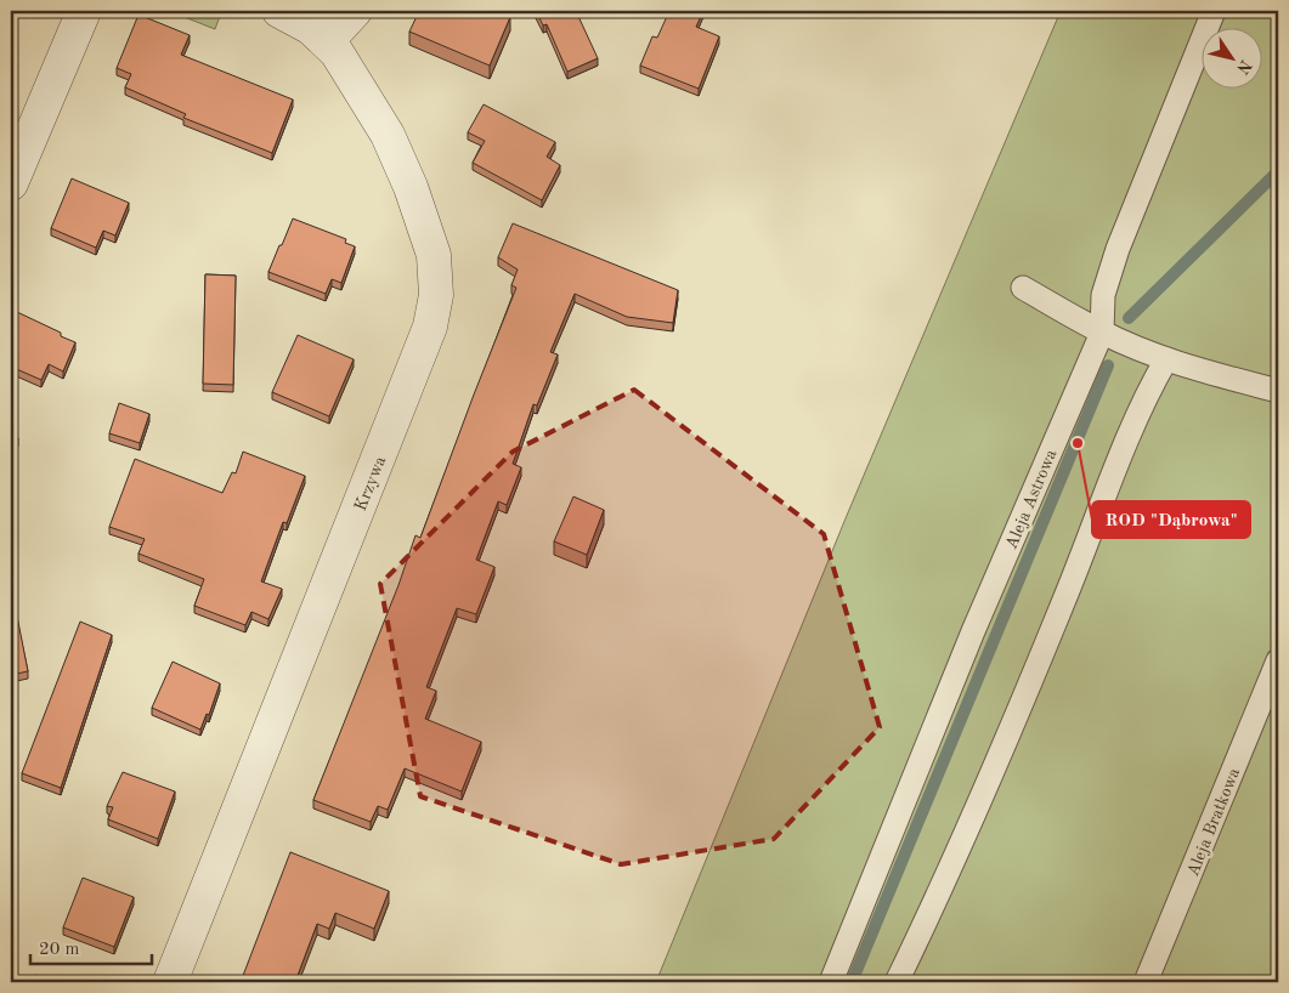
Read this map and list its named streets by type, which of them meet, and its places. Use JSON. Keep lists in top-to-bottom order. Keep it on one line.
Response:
{"streets":{"street":["Krzywa"],"lane":["Aleja Astrowa","Aleja Bratkowa"]},"places":["ROD \"Dąbrowa\""],"scale_bar":"20 m","north":"bottom right"}
